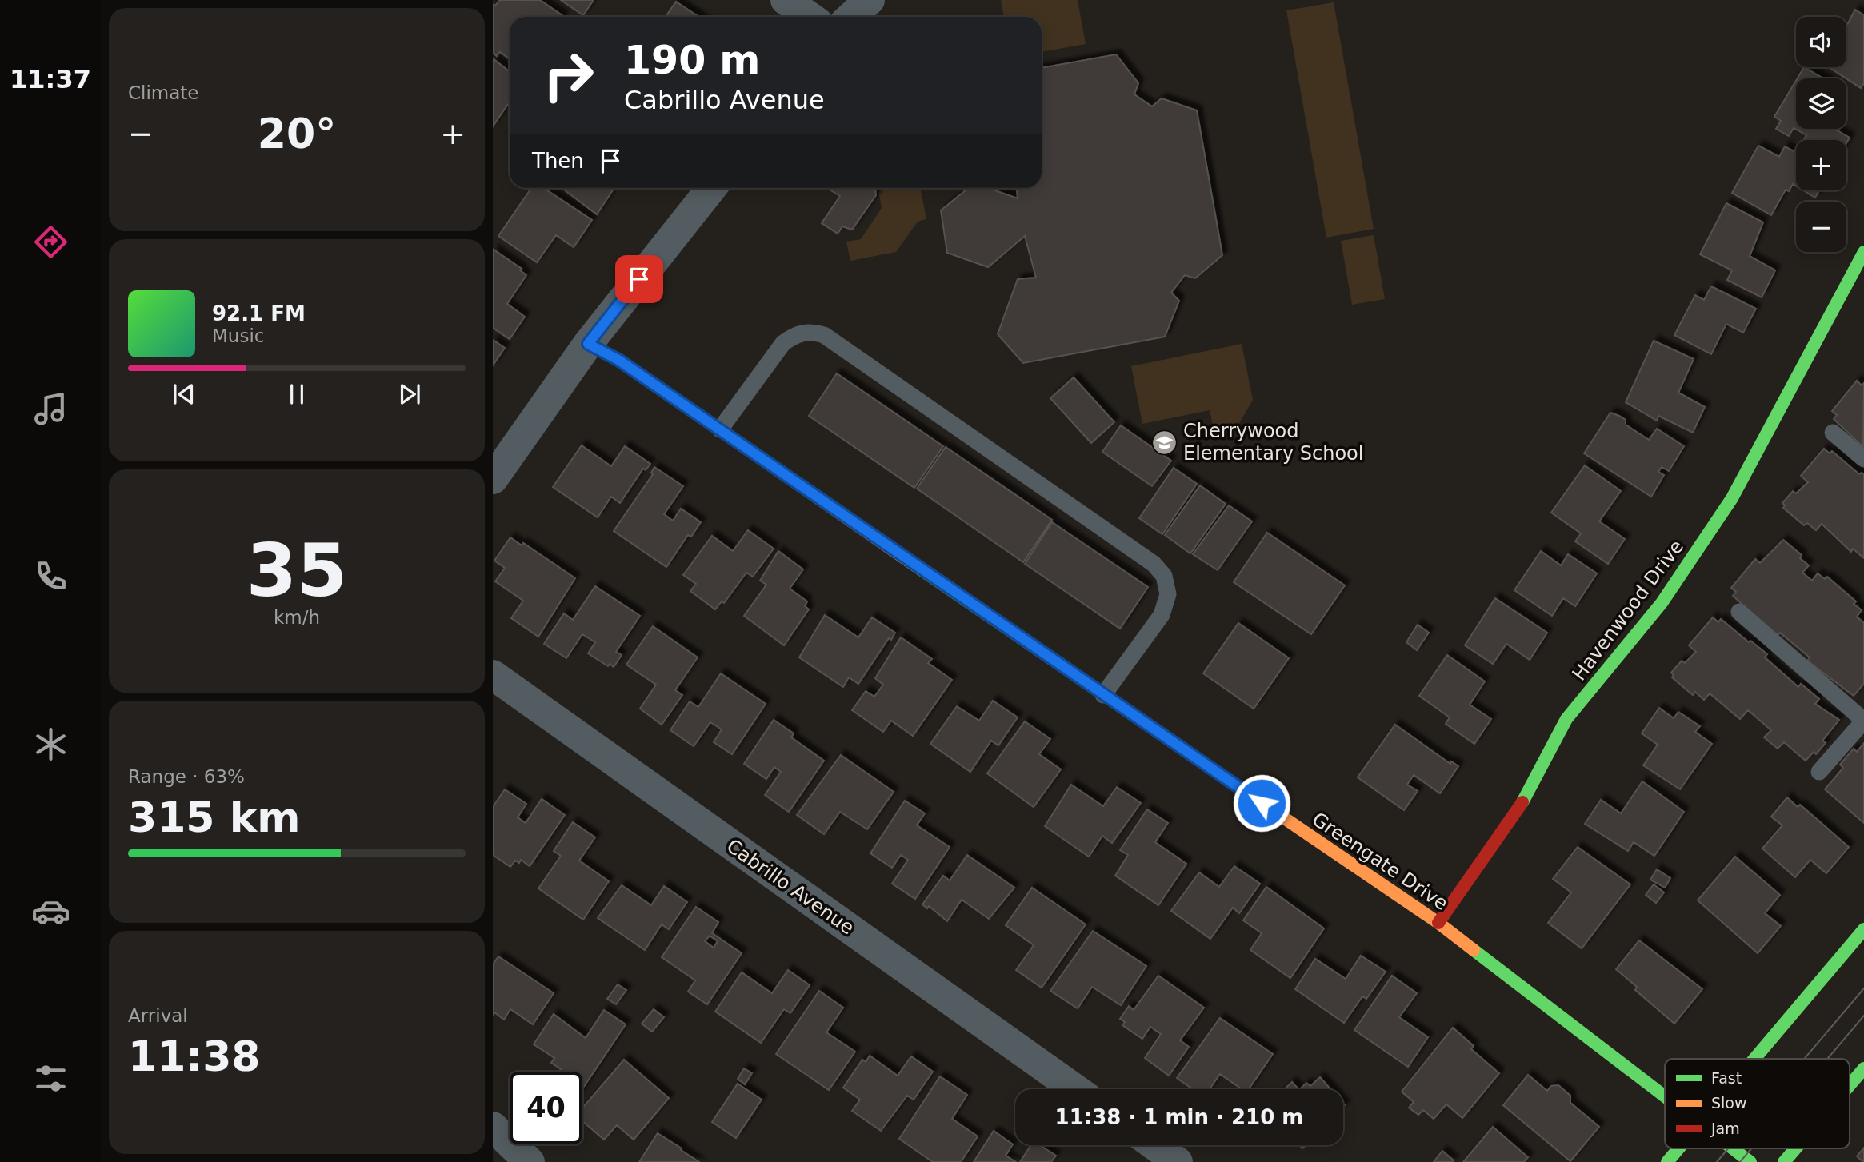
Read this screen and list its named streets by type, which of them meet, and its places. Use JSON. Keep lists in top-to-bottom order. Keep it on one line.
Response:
{"streets":{"street":["Havenwood Drive","Greengate Drive","Cabrillo Avenue"]},"crossings":[["Havenwood Drive","Greengate Drive"]],"places":{"school or university":["Cherrywood Elementary School"]},"legend":["Fast","Slow","Jam"],"page":{"tabs":"11:37","tile":["Climate",["35","km/h"],["Range · 63%","315 km"],["Arrival","11:38"]],"map_buttons":["+","−"],"turn":["190 m","Cabrillo Avenue"],"heat":["−","20°","+"],"then":"Then","song":["92.1 FM","Music"],"limit":"40","trip":"11:38 · 1 min · 210 m"}}
